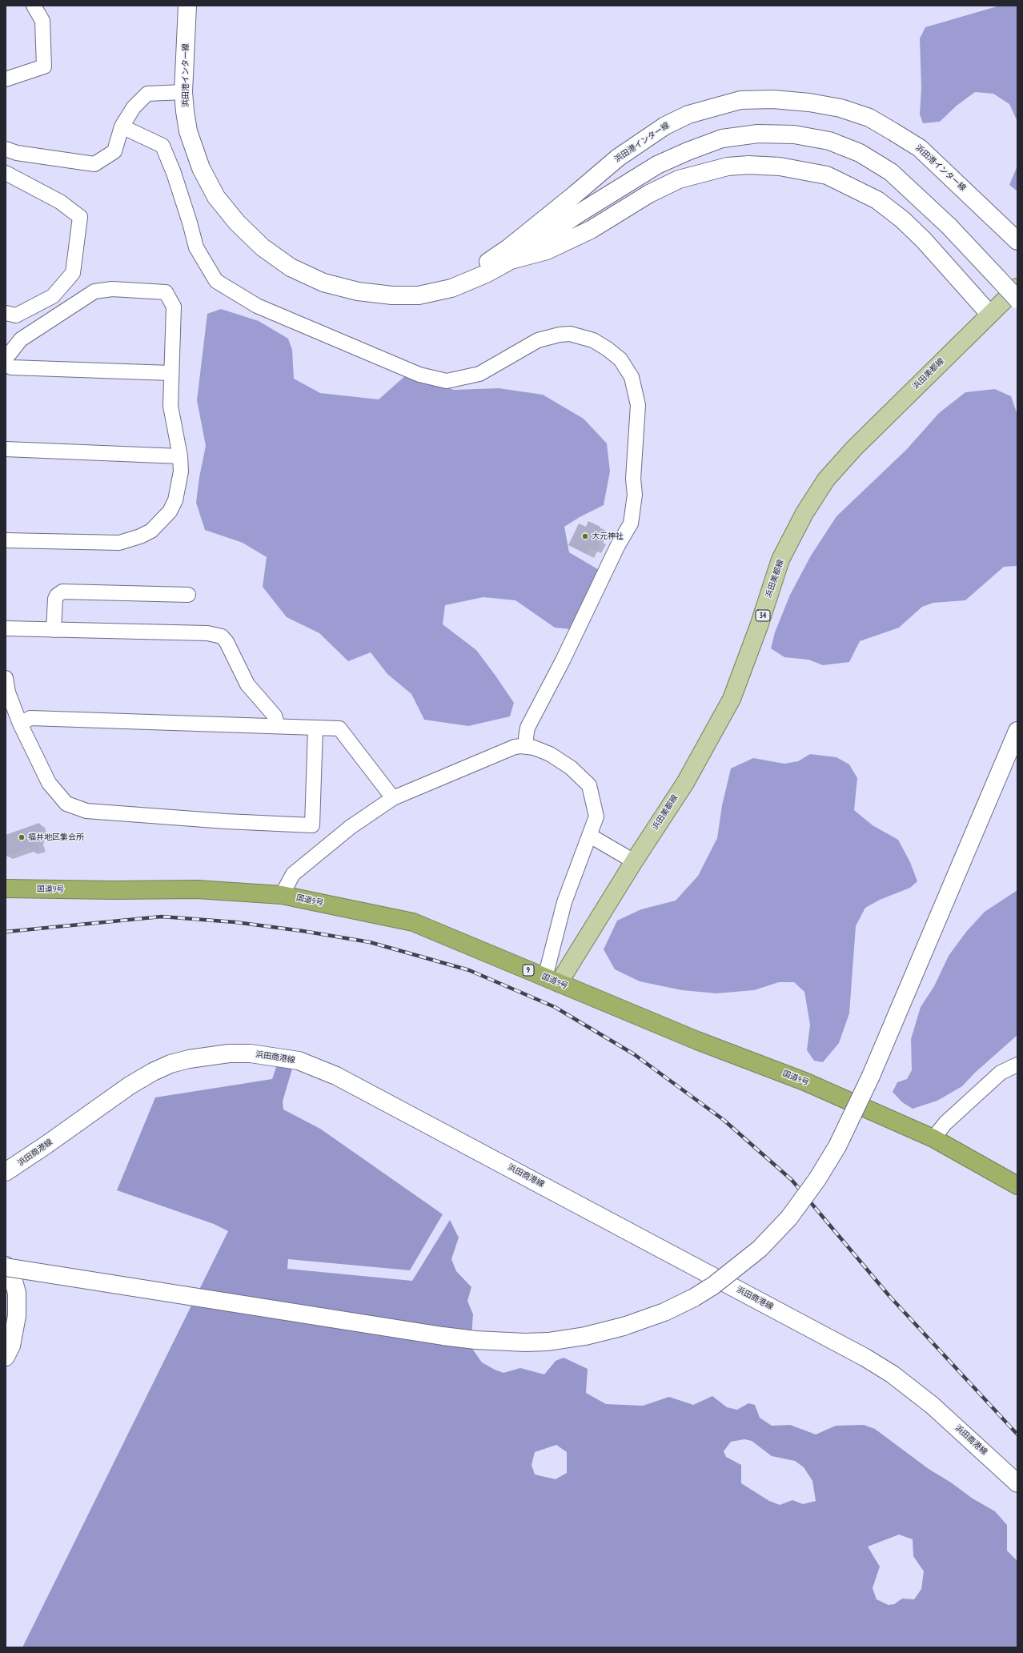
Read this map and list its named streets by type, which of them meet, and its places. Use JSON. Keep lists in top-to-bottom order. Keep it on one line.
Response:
{"streets":{"highway":["国道9号","9"],"main road":["浜田港インター線","浜田美都線","34","浜田商港線"]},"crossings":[["浜田港インター線","浜田美都線"],["浜田美都線","国道9号"]],"places":["大元神社","福井地区集会所"]}
